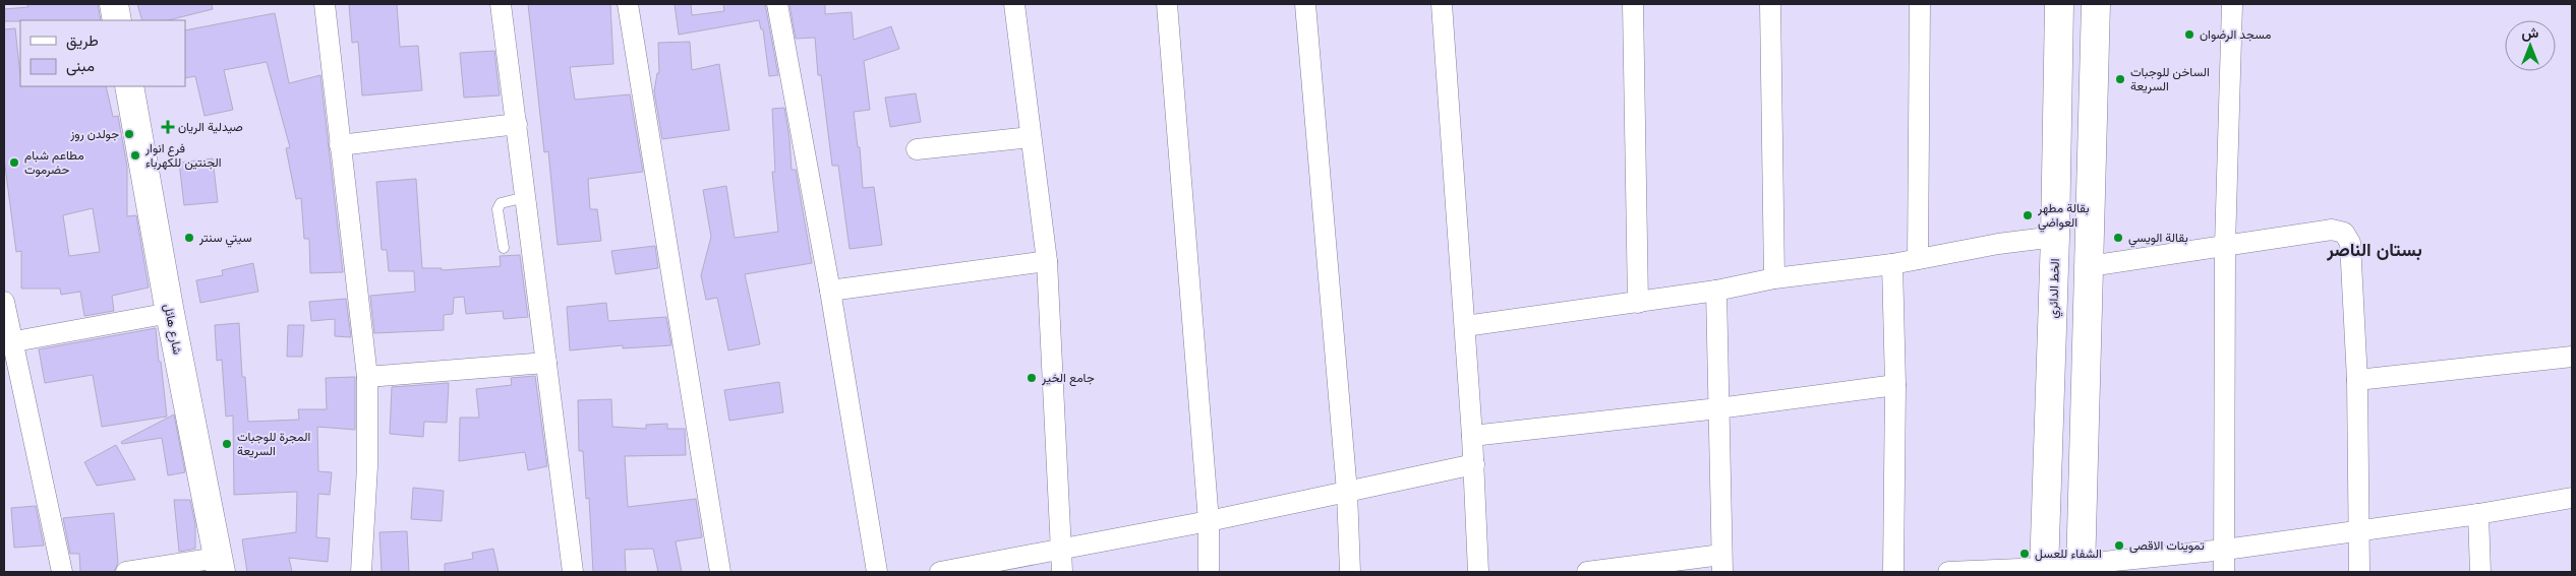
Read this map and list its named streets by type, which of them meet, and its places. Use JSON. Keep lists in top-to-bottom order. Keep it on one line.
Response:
{"streets":{"main road":["الخط الدائري","شارع هائل"]},"districts":["بستان الناصر"],"places":{"other":["مسجد الرضوان","الساخن للوجبات السريعة","جولدن روز","فرع انوار الجنتين للكهرباء","مطاعم شبام حضرموت","بقالة مطهر العواضي","سيتي سنتر","بقالة الويسي","جامع الخير","المجرة للوجبات السريعة","تموينات الاقصى","الشفاء للعسل"],"health":["صيدلية الريان"]},"legend":["طريق","مبنى"],"north":"top"}
